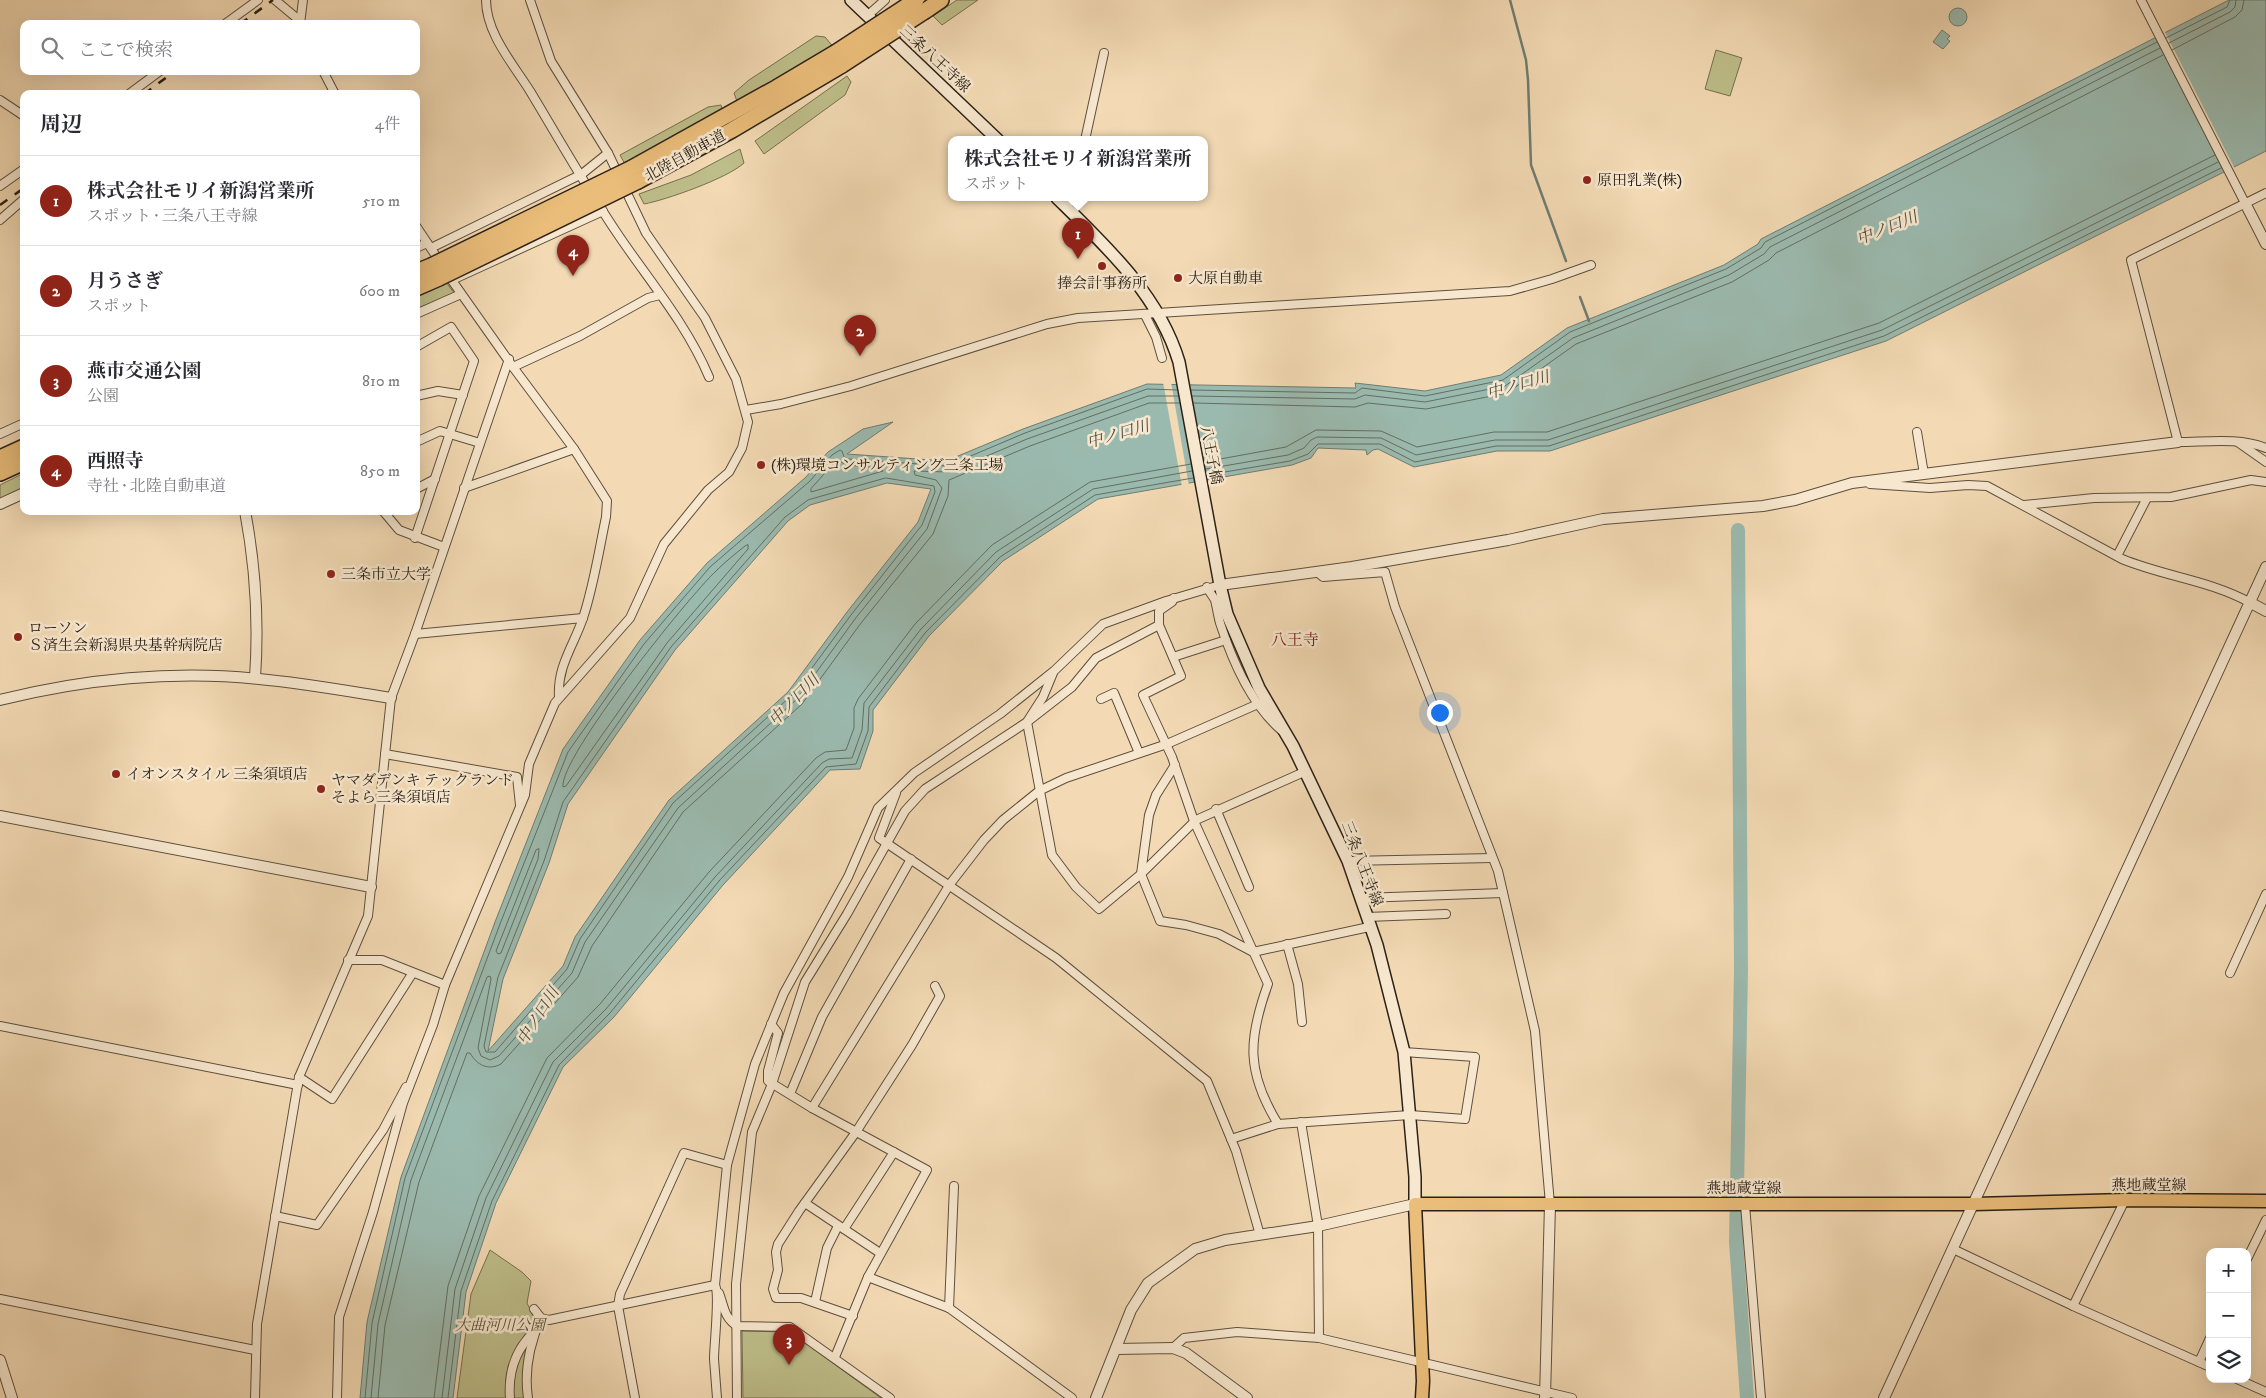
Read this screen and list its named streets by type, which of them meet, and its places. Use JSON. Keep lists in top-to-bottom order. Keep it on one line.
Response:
{"streets":{"highway":["北陸自動車道"],"main road":["三条八王寺線","八王子橋","燕地蔵堂線"]},"crossings":[["三条八王寺線","八王子橋"],["三条八王寺線","燕地蔵堂線"]],"districts":["八王寺"],"water":["中ノ口川"],"parks":["大曲河川公園"],"places":["原田乳業(株)","捧会計事務所","大原自動車","(株)環境コンサルティング三条工場","三条市立大学","ローソン Ｓ済生会新潟県央基幹病院店","イオンスタイル 三条須頃店","ヤマダデンキ テックランド そよら三条須頃店"],"page":{"search":"ここで検索","heading":["周辺","4件"],"popup":["株式会社モリイ新潟営業所","スポット"],"list":[{"mark":"1","name":"株式会社モリイ新潟営業所","note":"スポット · 三条八王寺線","value":"510 m"},{"mark":"2","name":"月うさぎ","note":"スポット","value":"600 m"},{"mark":"3","name":"燕市交通公園","note":"公園","value":"810 m"},{"mark":"4","name":"西照寺","note":"寺社 · 北陸自動車道","value":"850 m"}],"pins":["1","4","2","3"],"map_buttons":["+","−"]}}
